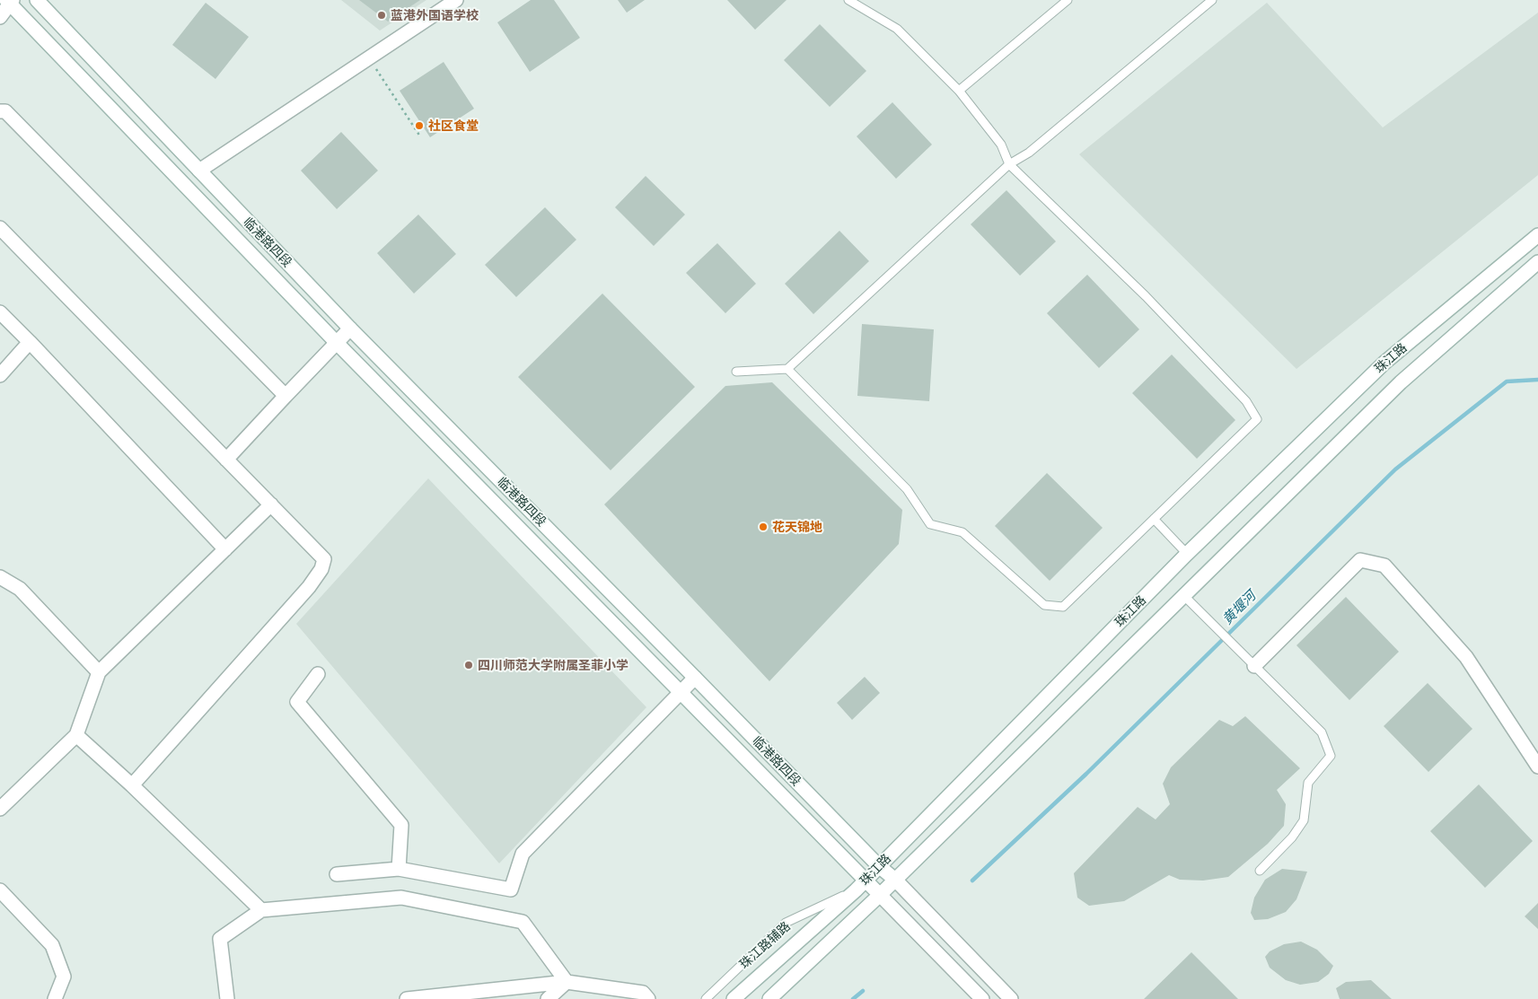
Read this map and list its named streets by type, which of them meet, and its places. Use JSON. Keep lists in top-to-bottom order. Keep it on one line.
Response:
{"streets":{"street":["临港路四段","珠江路"],"lane":["珠江路辅路"]},"crossings":[["临港路四段","珠江路"],["珠江路","珠江路辅路"]],"water":["黄堰河"],"places":["蓝港外国语学校","社区食堂","花天锦地","四川师范大学附属圣菲小学"]}
